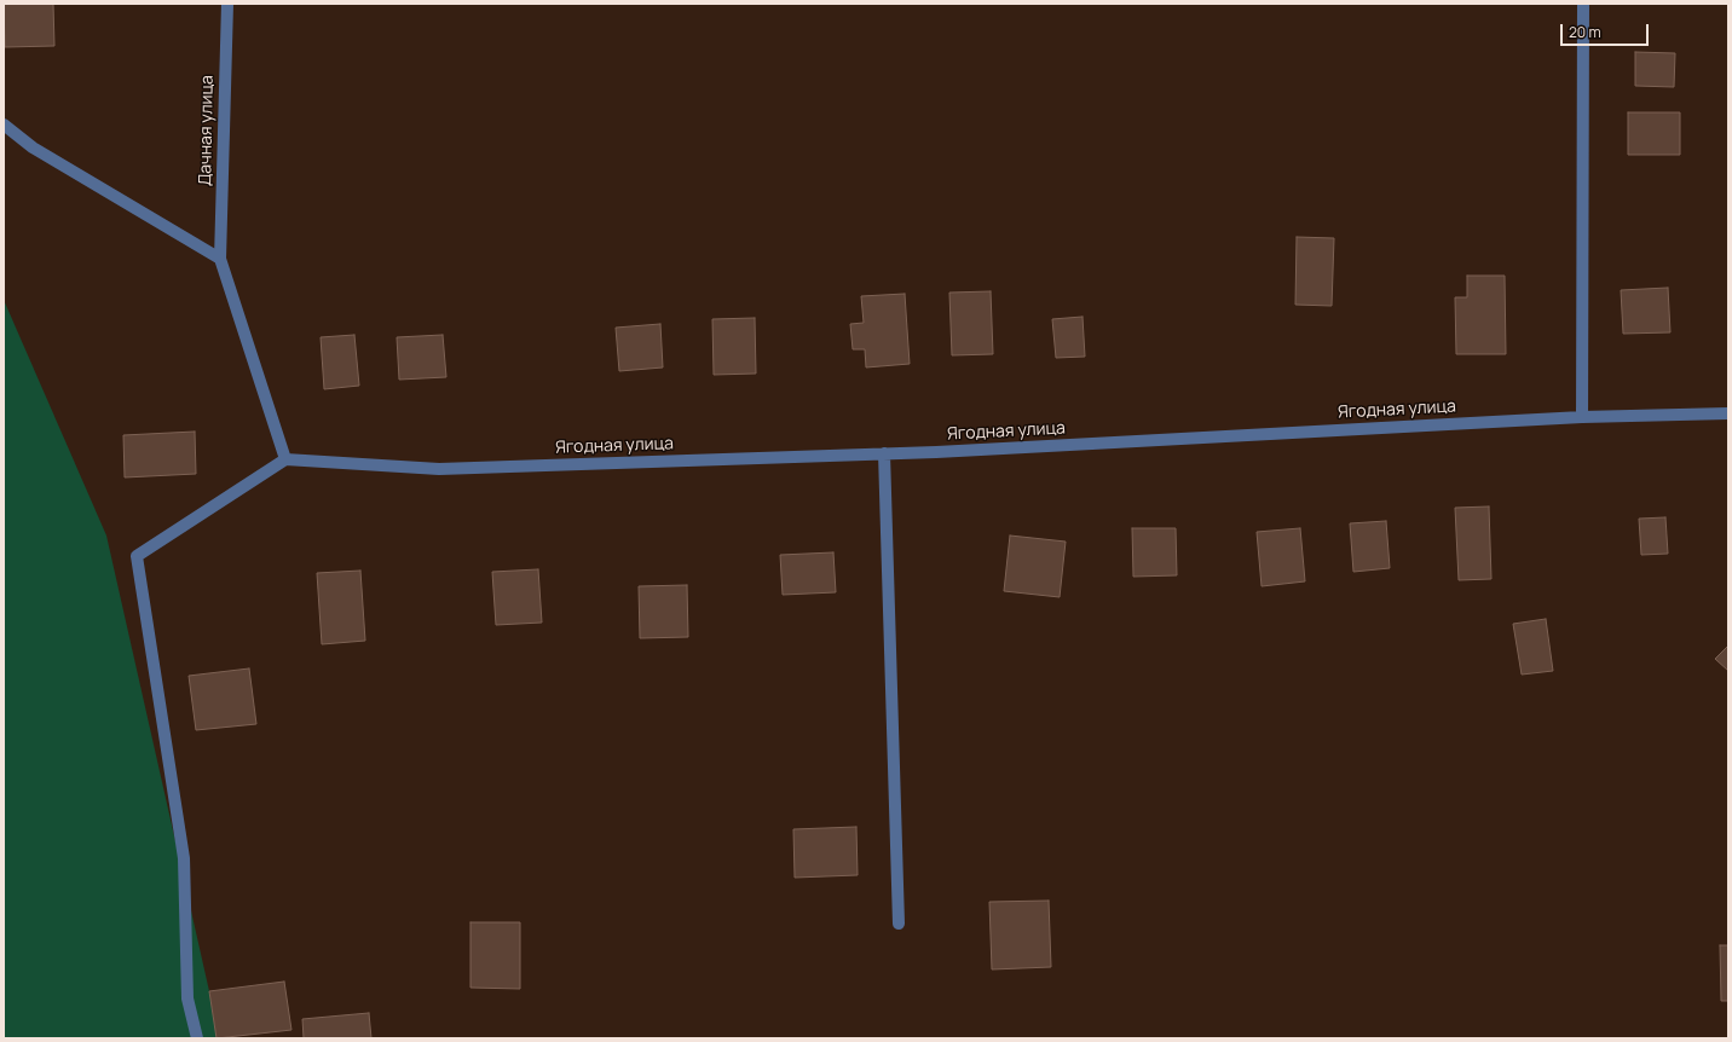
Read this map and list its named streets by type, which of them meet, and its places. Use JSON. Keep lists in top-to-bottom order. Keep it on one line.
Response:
{"streets":{"street":["Дачная улица","Ягодная улица"]},"crossings":[["Дачная улица","Ягодная улица"]],"scale_bar":"20 m"}
